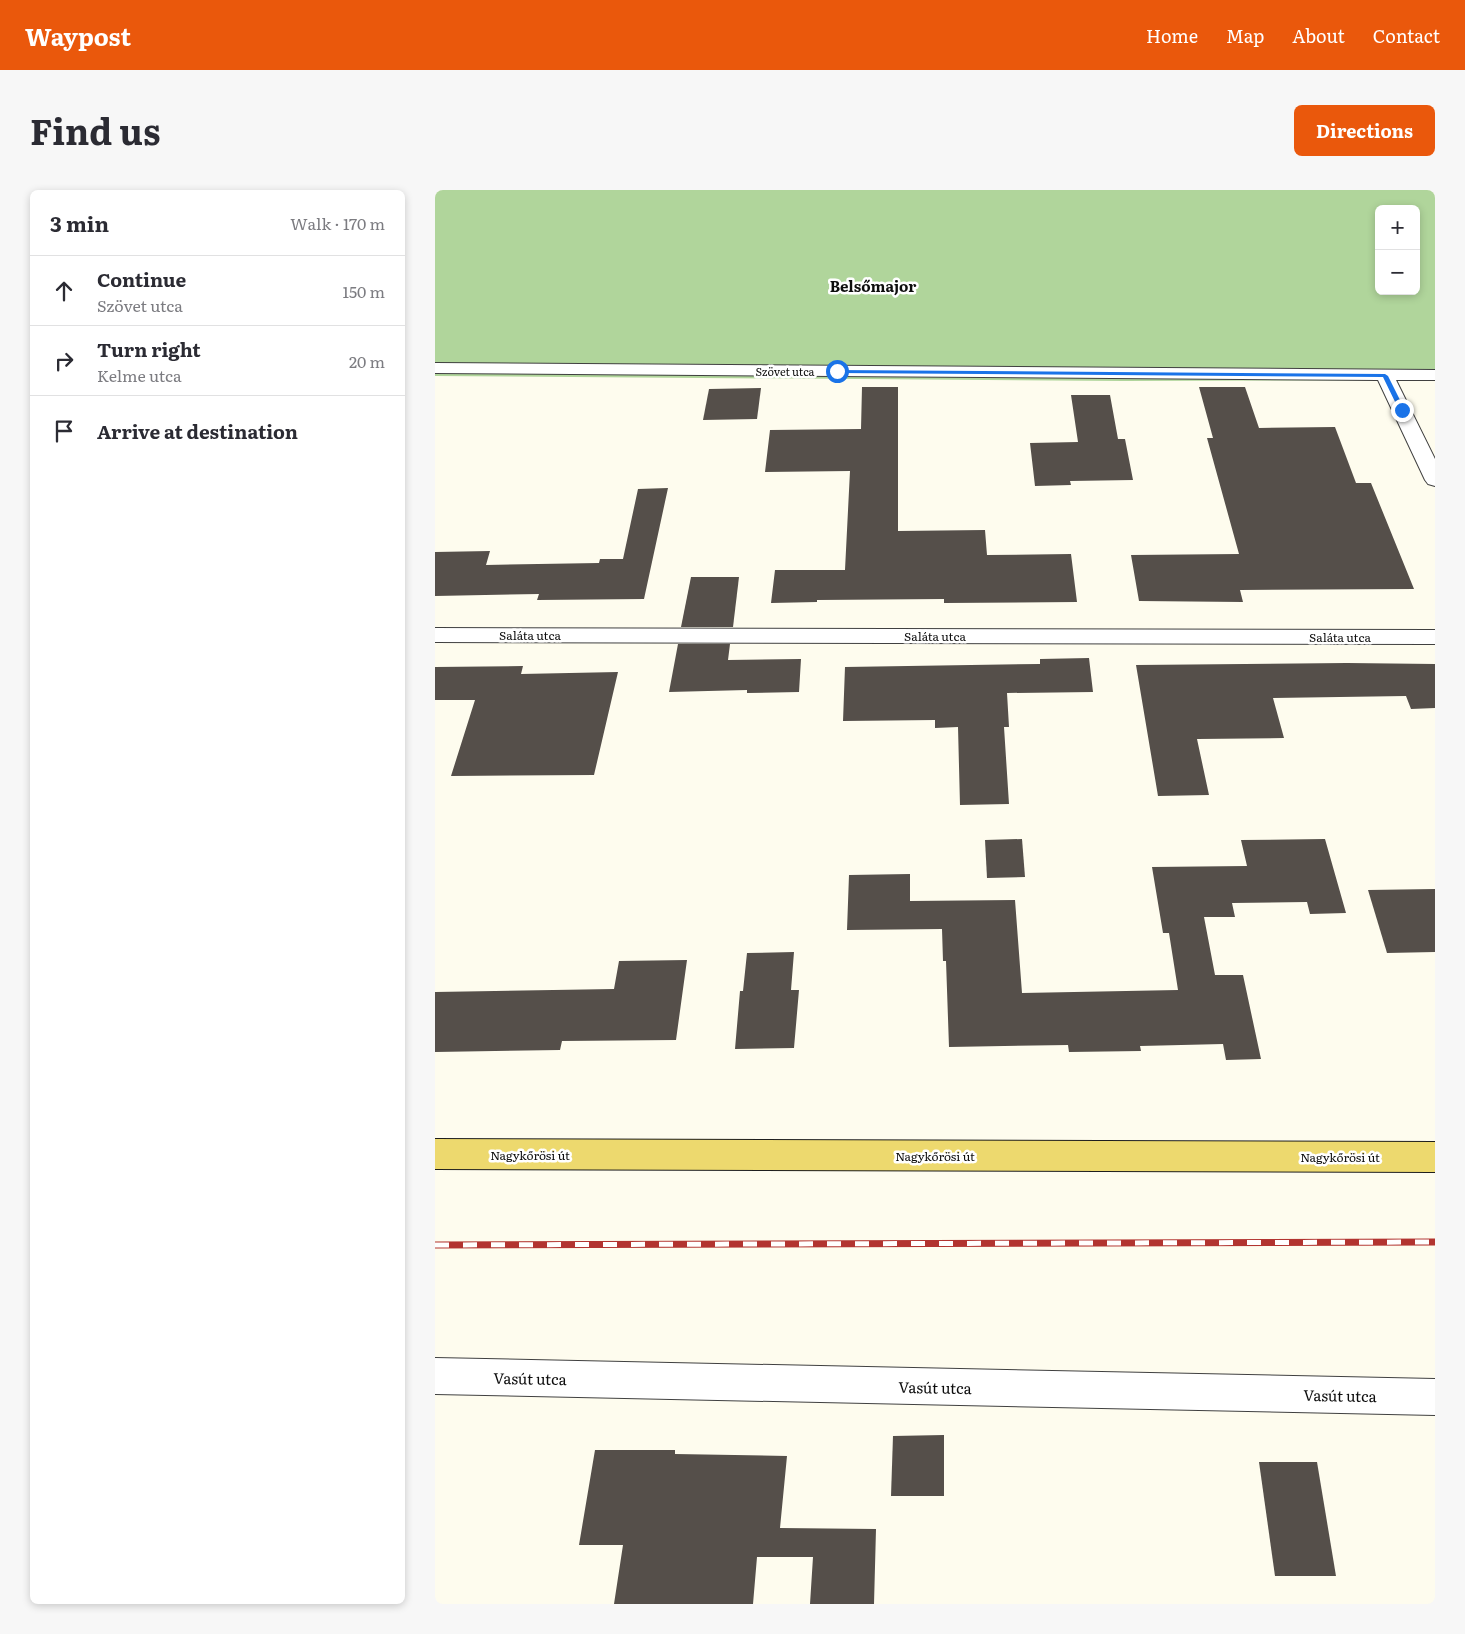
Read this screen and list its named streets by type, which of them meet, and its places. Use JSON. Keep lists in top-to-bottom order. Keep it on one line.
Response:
{"streets":{"main road":["Nagykőrösi út"],"street":["Szövet utca","Saláta utca","Vasút utca"]},"districts":["Belsőmajor"],"page":{"header":"Waypost","nav":["Home","Map","About","Contact"],"title":"Find us","buttons":"Directions","heading":["3 min","Walk · 170 m"],"map_buttons":["+","−"],"list":[["Continue","Szövet utca","150 m"],["Turn right","Kelme utca","20 m"],"Arrive at destination"]}}
